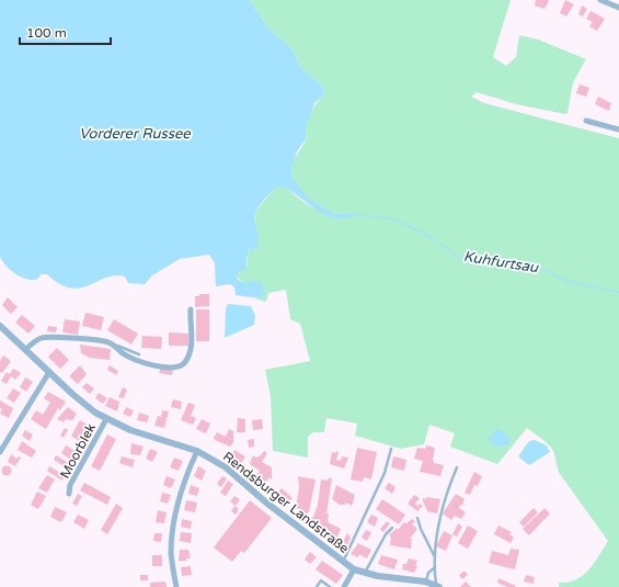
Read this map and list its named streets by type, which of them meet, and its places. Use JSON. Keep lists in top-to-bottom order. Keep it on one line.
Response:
{"streets":{"street":["Moorblek","Rendsburger Landstraße"]},"crossings":[["Moorblek","Rendsburger Landstraße"]],"water":["Vorderer Russee","Kuhfurtsau"],"scale_bar":"100 m"}
